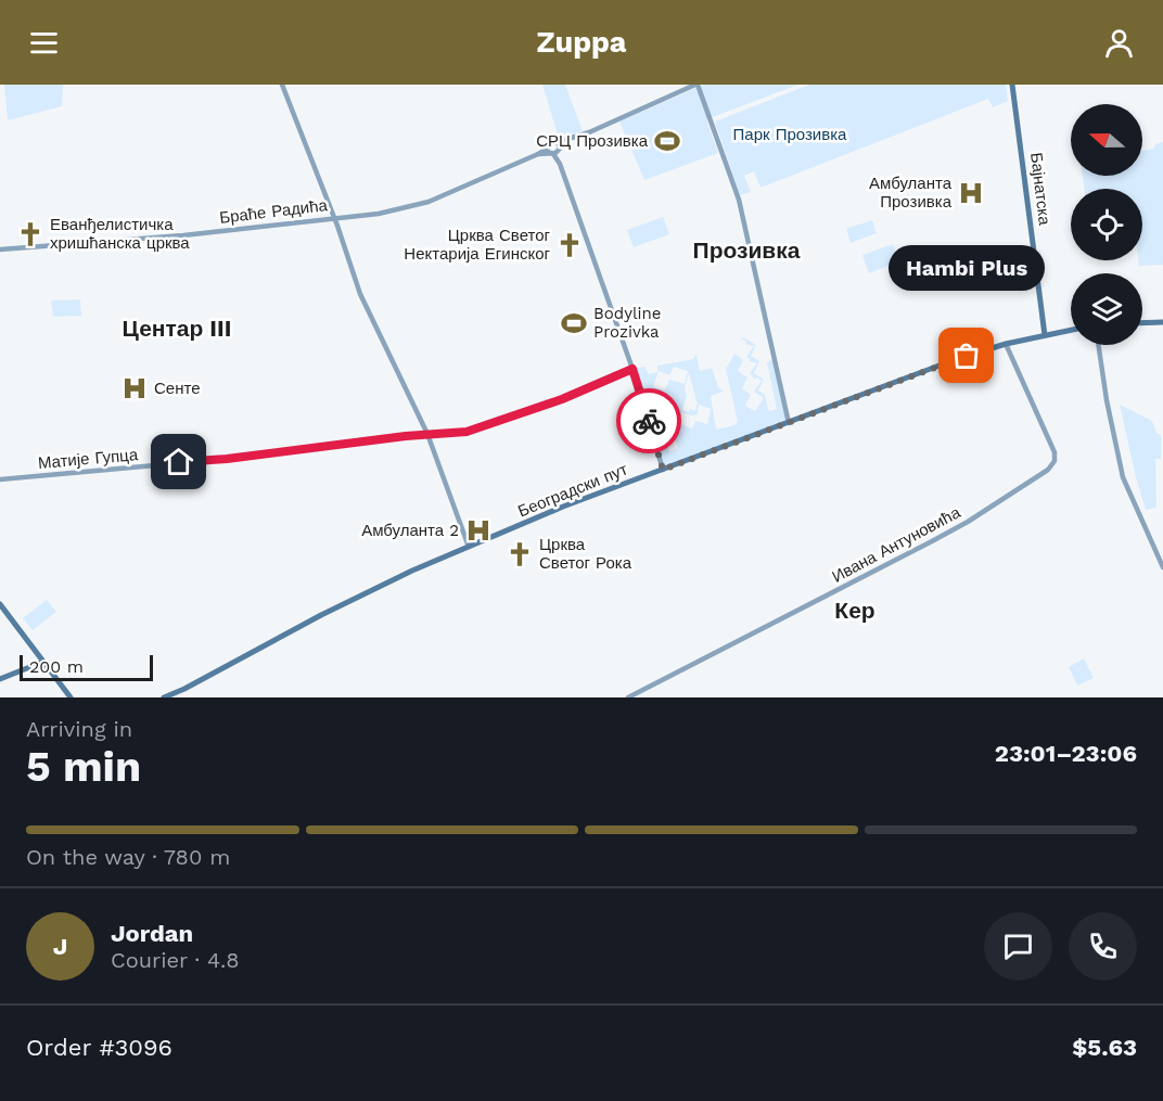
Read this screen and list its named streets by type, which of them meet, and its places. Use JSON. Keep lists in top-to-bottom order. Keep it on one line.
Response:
{"streets":{"main road":["Бајнатска","Београдски пут"],"street":["Браће Радића","Матије Гупца","Ивана Антуновића"]},"crossings":[["Бајнатска","Београдски пут"],["Београдски пут","Ивана Антуновића"]],"districts":["Прозивка","Центар III","Кер"],"parks":["Парк Прозивка"],"places":{"sports":["СРЦ Прозивка","Bodyline Prozivka"],"hospital":["Амбуланта Прозивка","Сенте","Амбуланта 2"],"church":["Еванђелистичка хришћанска црква","Црква Светог Нектарија Егинског","Црква Светог Рока"],"other":["Hambi Plus"]},"scale_bar":"200 m","north":"left","page":{"header":"Zuppa","bubble":"Hambi Plus","scale":"200 m","heading":["5 min","Arriving in","23:01–23:06"],"panel":["Jordan","Courier · 4.8","Order #3096","$5.63"],"bar":"On the way · 780 m","round":"J"}}
